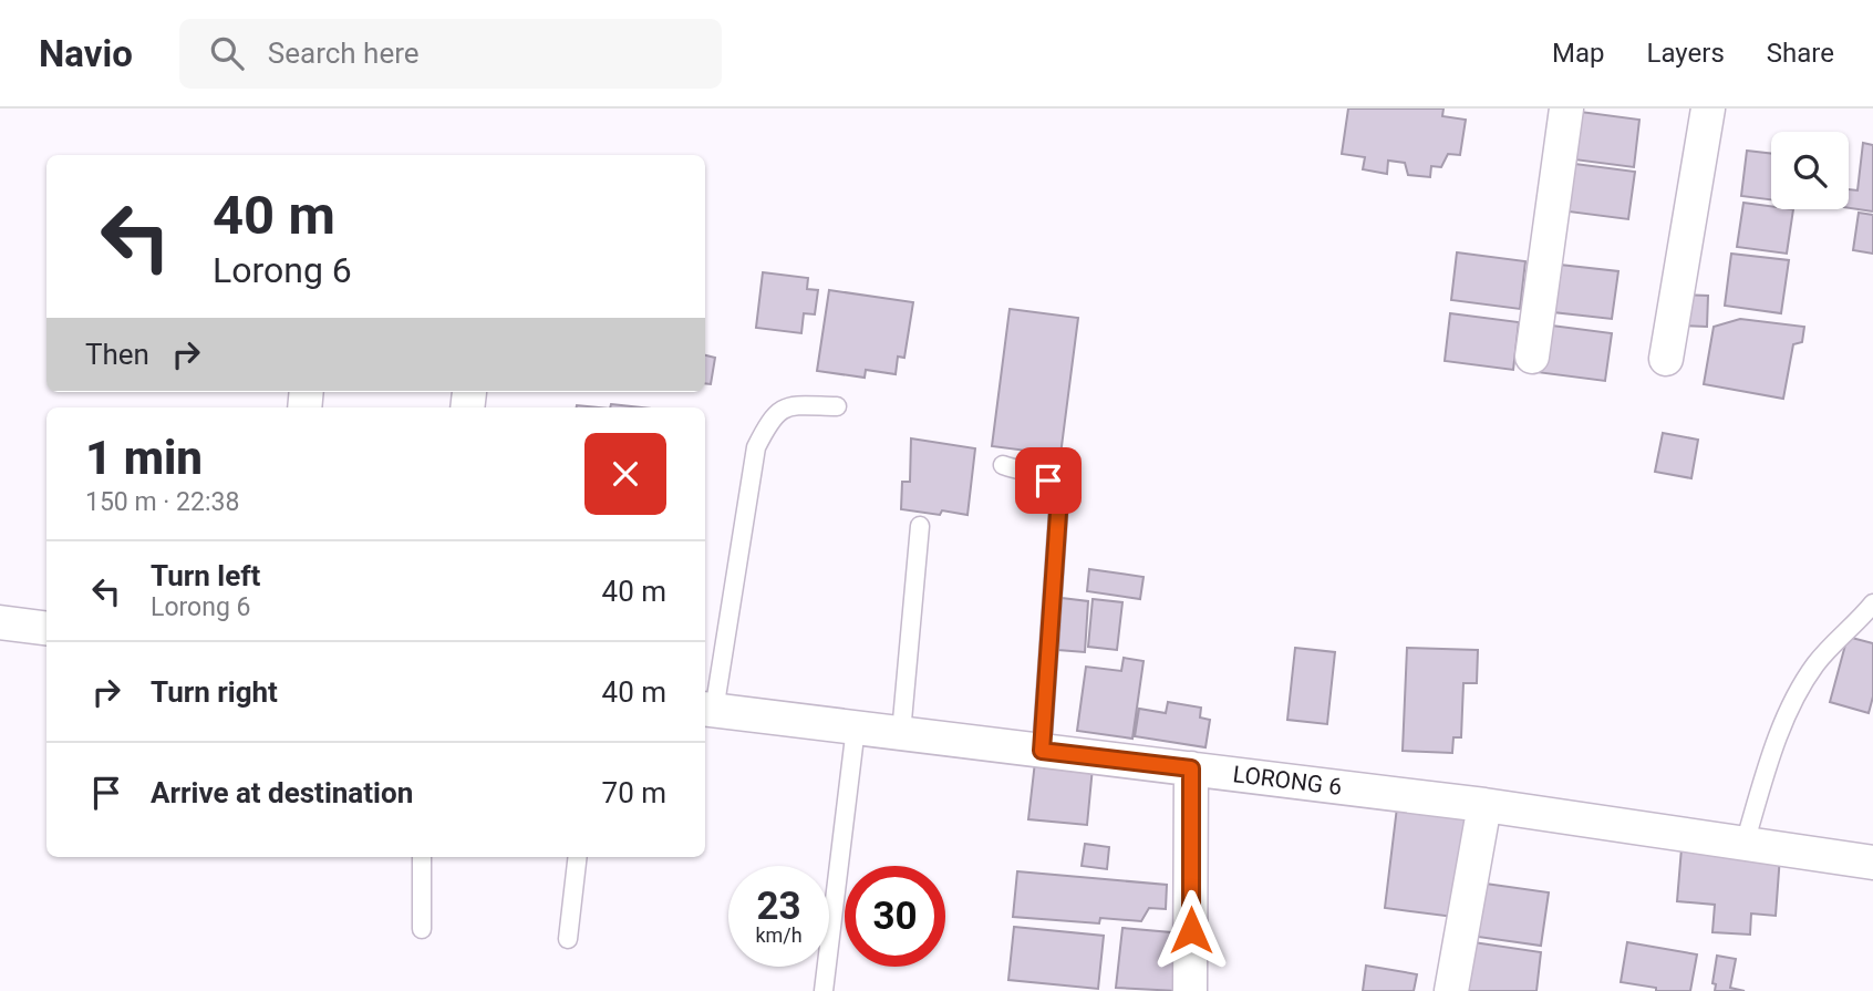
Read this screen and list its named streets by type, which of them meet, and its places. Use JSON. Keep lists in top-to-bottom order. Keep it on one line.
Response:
{"streets":{"street":["LORONG 6"]},"page":{"header":"Navio","search":"Search here","nav":["Map","Layers","Share"],"turn":["40 m","Lorong 6"],"then":"Then","heading":["1 min","150 m · 22:38"],"list":[{"name":"Turn left","note":"Lorong 6","value":"40 m"},{"name":"Turn right","value":"40 m"},{"name":"Arrive at destination","value":"70 m"}],"speed":"23 km/h","limit":"30"}}
